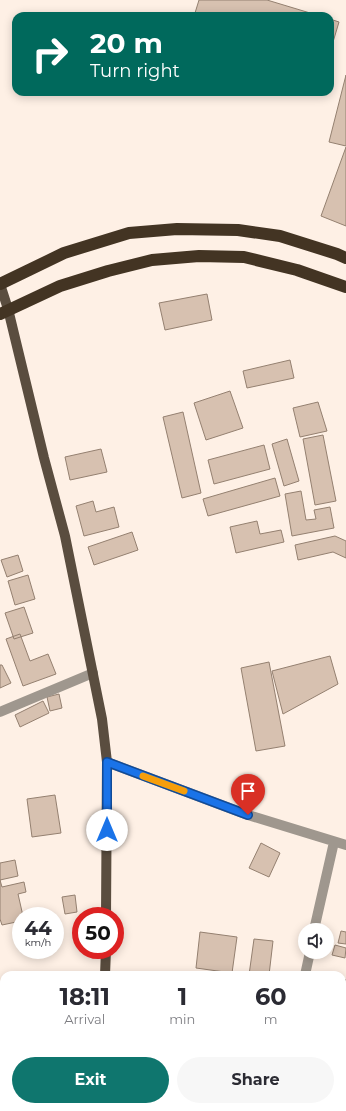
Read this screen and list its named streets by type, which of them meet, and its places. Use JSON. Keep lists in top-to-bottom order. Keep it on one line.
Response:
{"page":{"turn":["20 m","Turn right"],"speed":"44 km/h","limit":"50","eta":["18:11","Arrival","1","min","60","m"],"buttons":["Exit","Share"]}}
